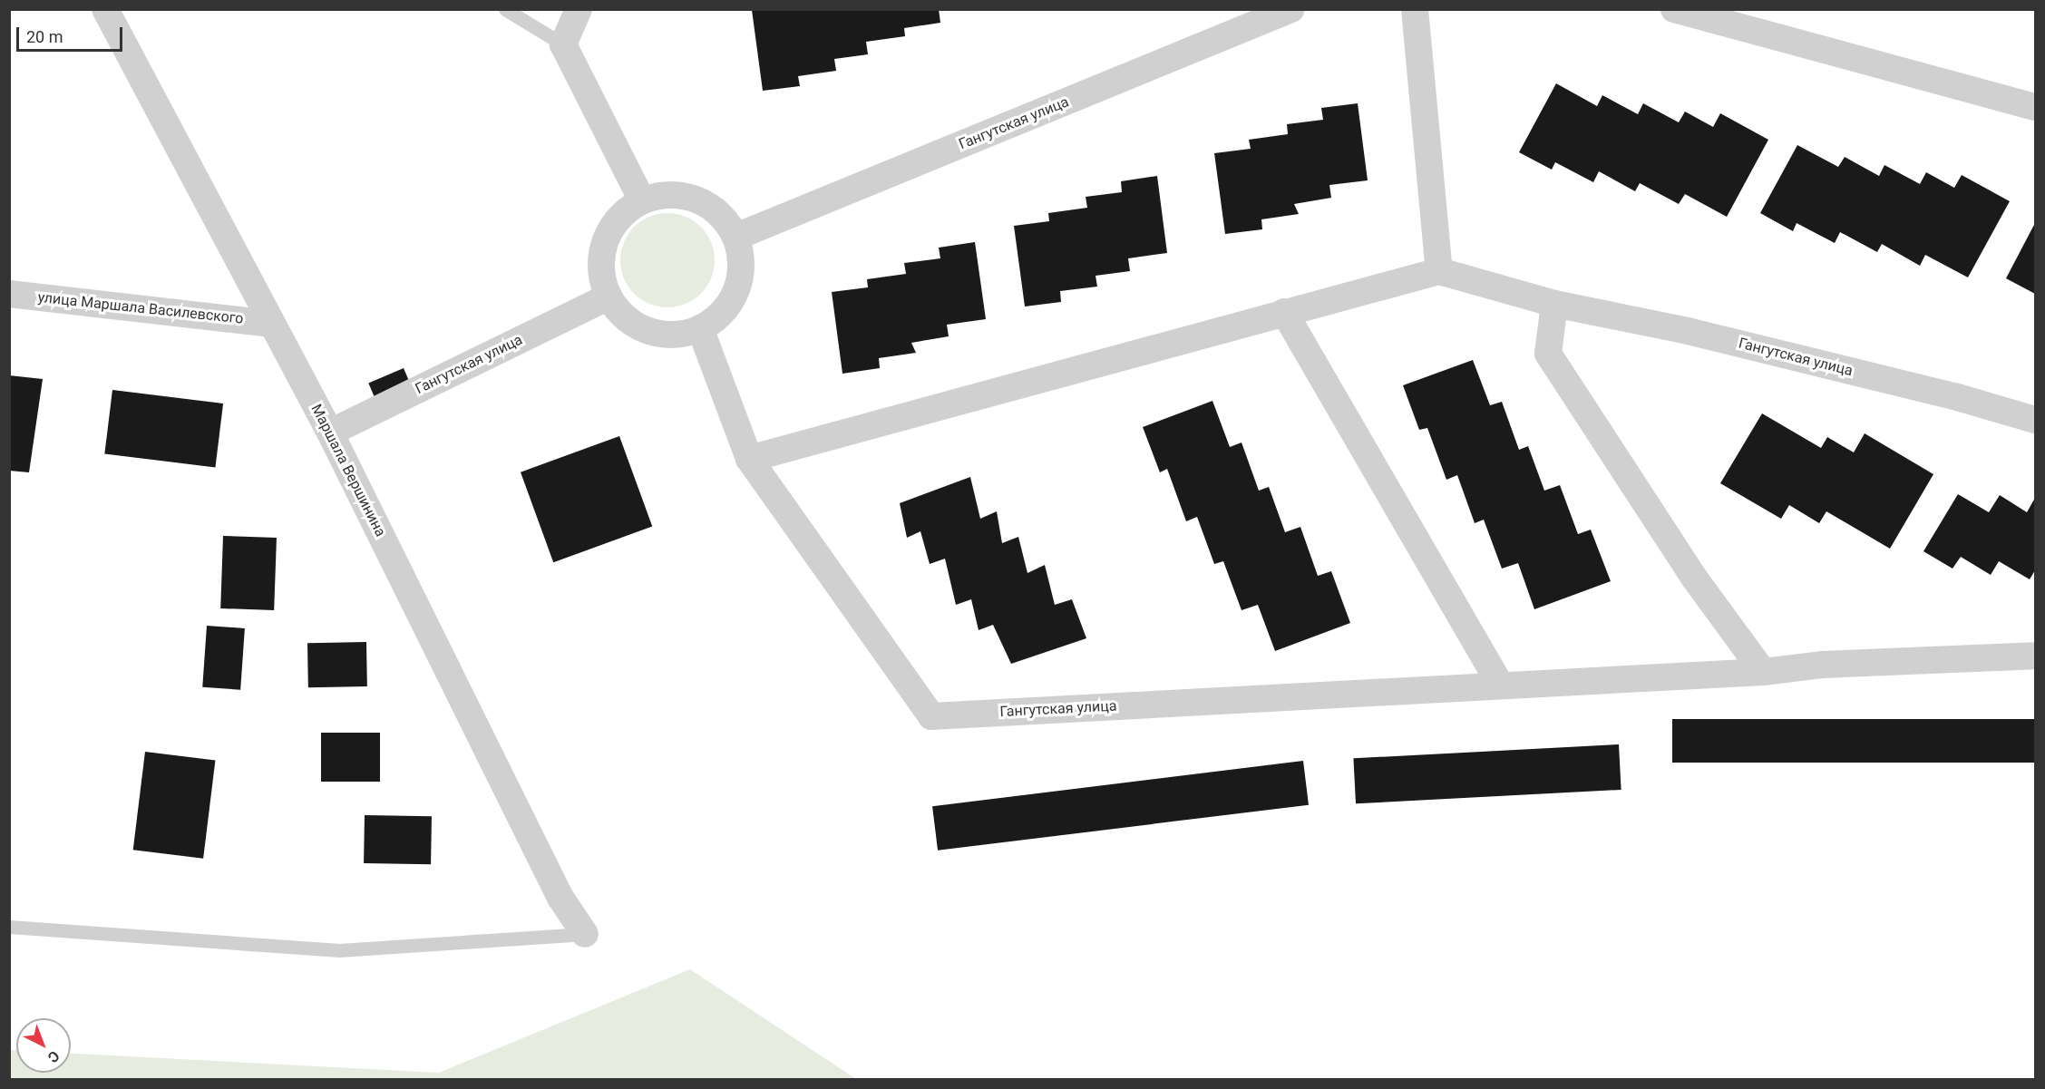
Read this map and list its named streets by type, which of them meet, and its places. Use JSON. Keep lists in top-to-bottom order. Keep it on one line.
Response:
{"streets":{"street":["Гангутская улица","улица Маршала Василевского","Маршала Вершинина"]},"crossings":[["Гангутская улица","Маршала Вершинина"],["улица Маршала Василевского","Маршала Вершинина"]],"scale_bar":"20 m","north":"bottom right"}
